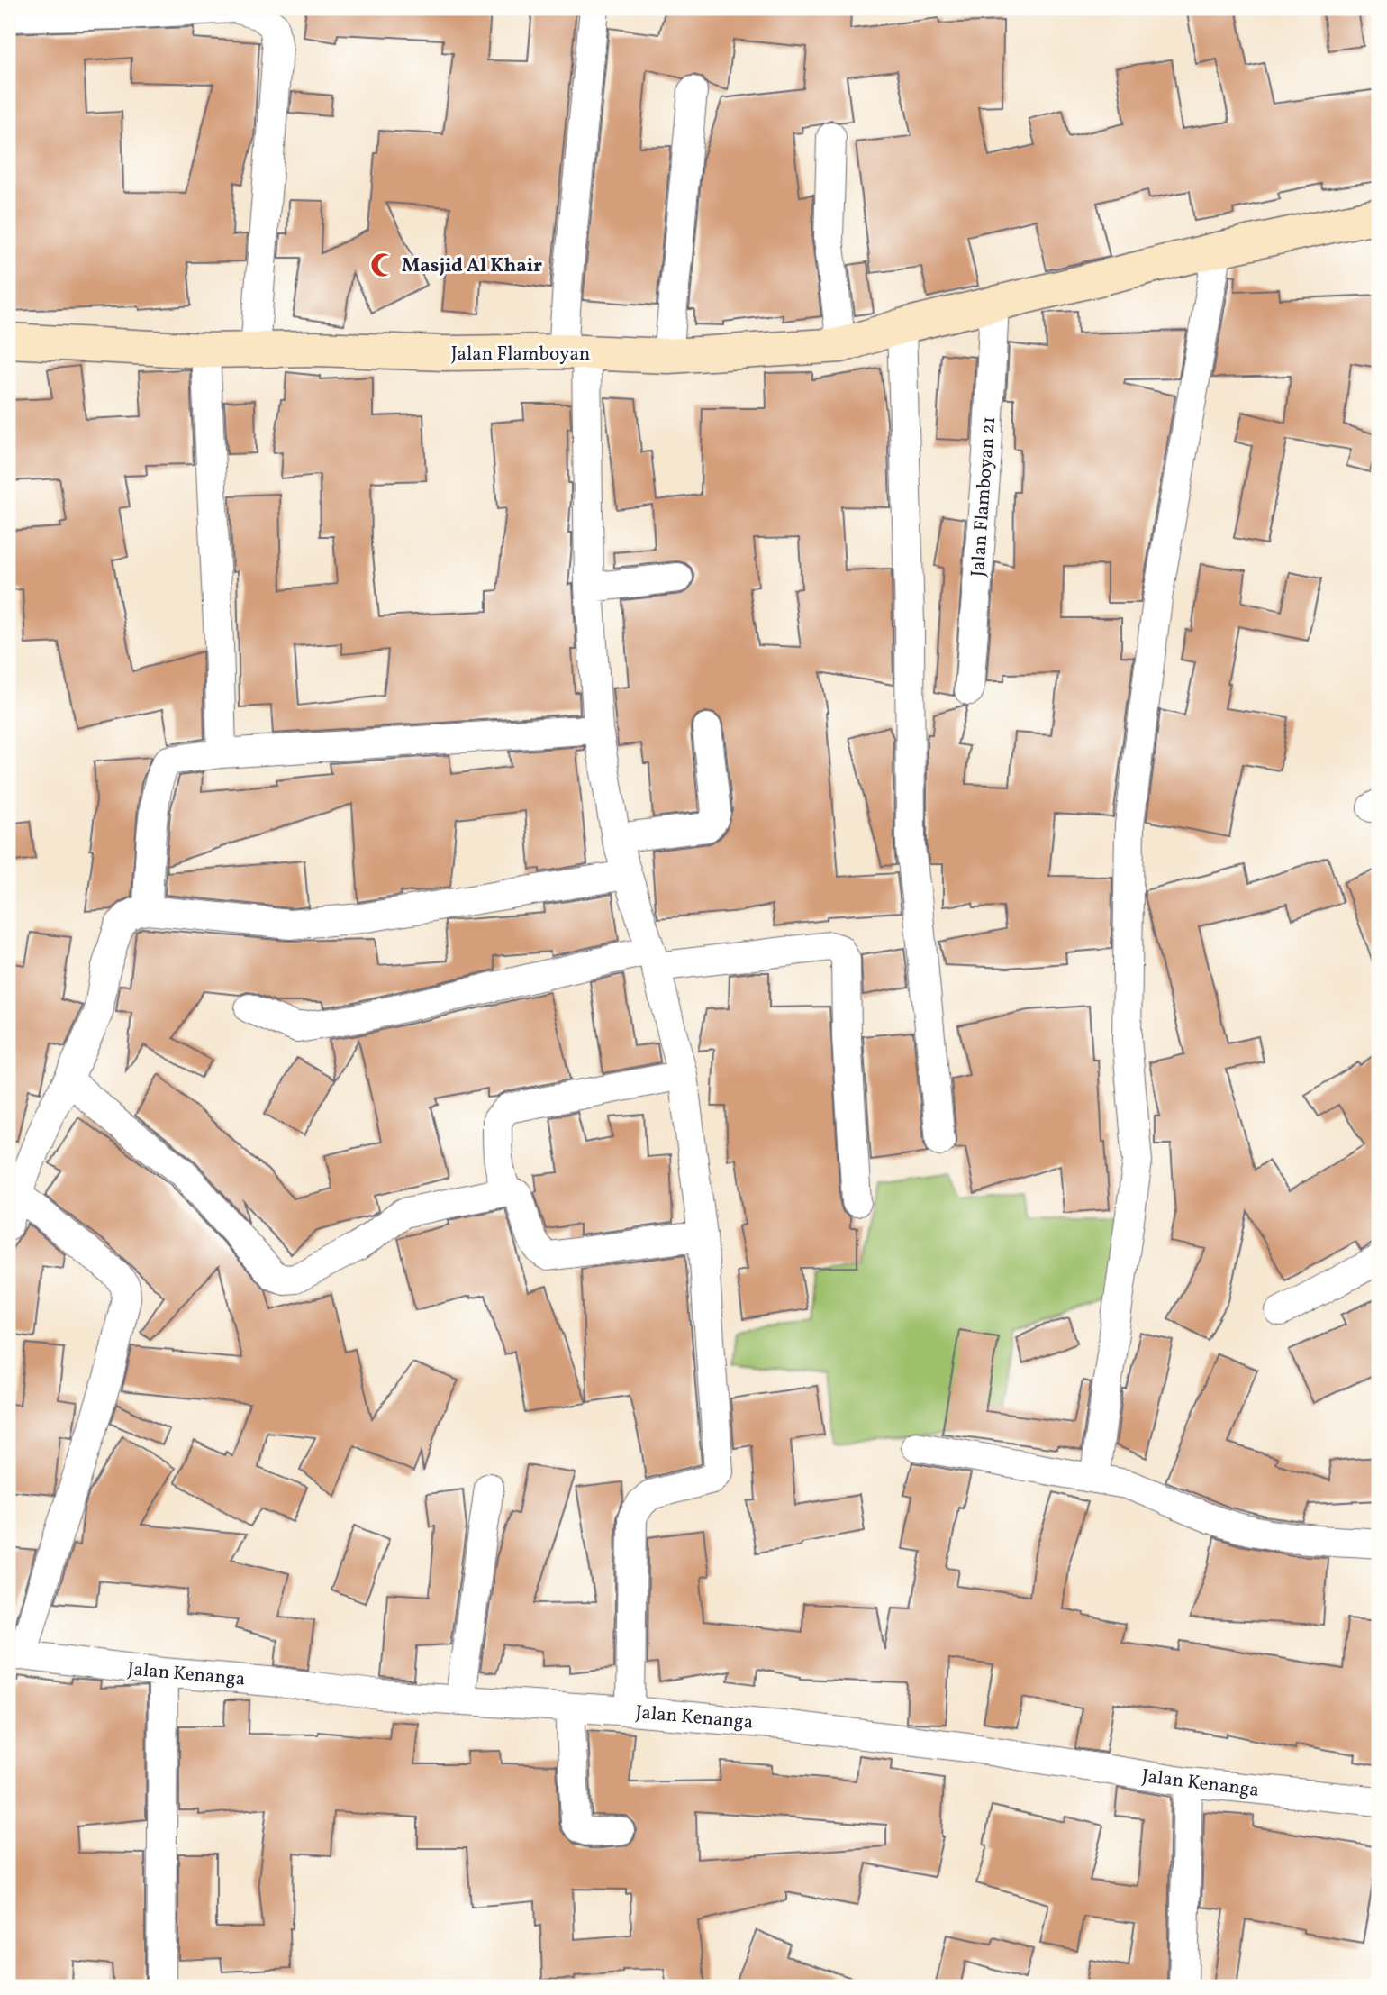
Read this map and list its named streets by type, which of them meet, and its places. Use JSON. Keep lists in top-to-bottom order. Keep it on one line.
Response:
{"streets":{"street":["Jalan Flamboyan","Jalan Flamboyan 21","Jalan Kenanga"]},"crossings":[["Jalan Flamboyan","Jalan Flamboyan 21"]],"places":{"mosque":["Masjid Al Khair"]}}
